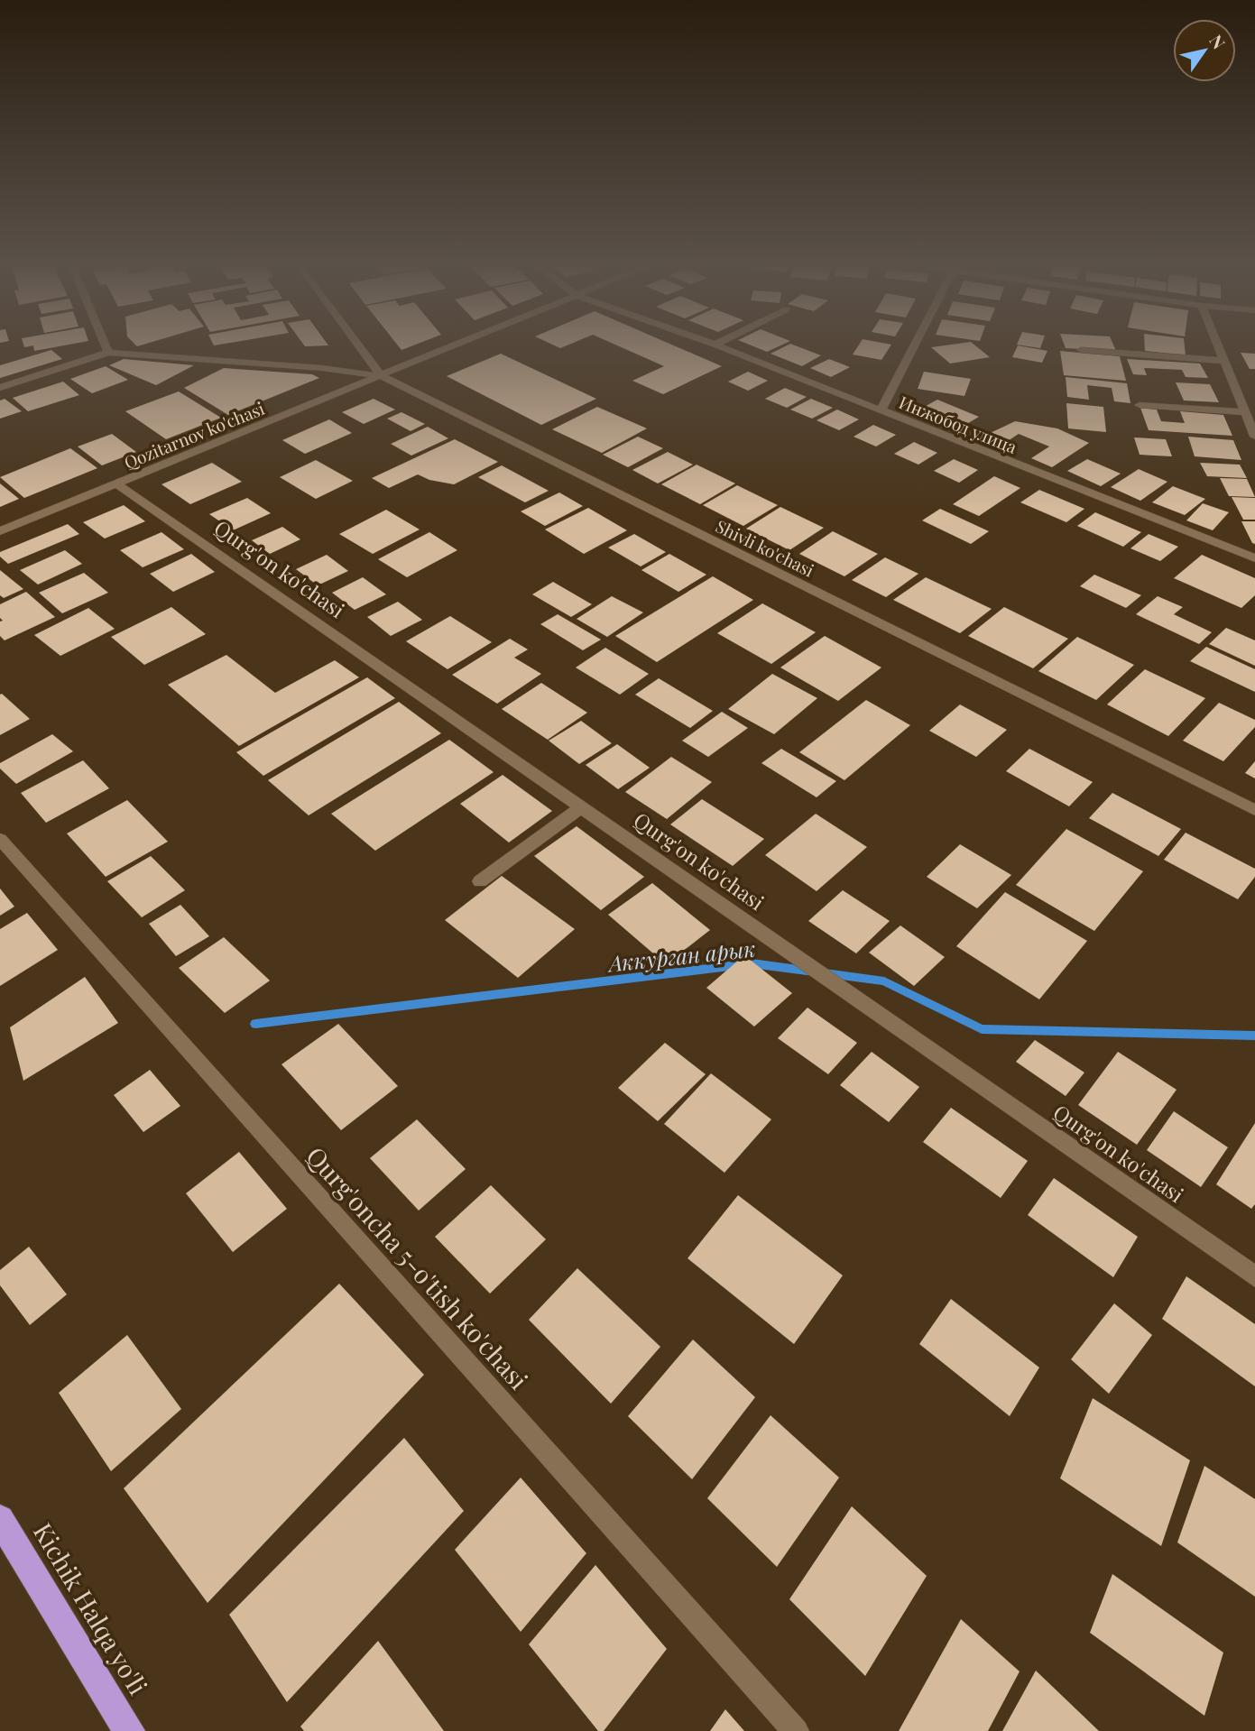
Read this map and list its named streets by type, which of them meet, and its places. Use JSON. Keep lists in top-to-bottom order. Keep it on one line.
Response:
{"streets":{"highway":["Kichik Halqa yo'li"],"street":["Инжобод улица","Qozitarnov ko'chasi","Shivli ko'chasi","Qurg'on ko'chasi","Qurg'oncha 5-o'tish ko'chasi"]},"crossings":[["Qozitarnov ko'chasi","Shivli ko'chasi"],["Qozitarnov ko'chasi","Qurg'on ko'chasi"]],"water":["Аккурган арык"],"north":"top right"}
